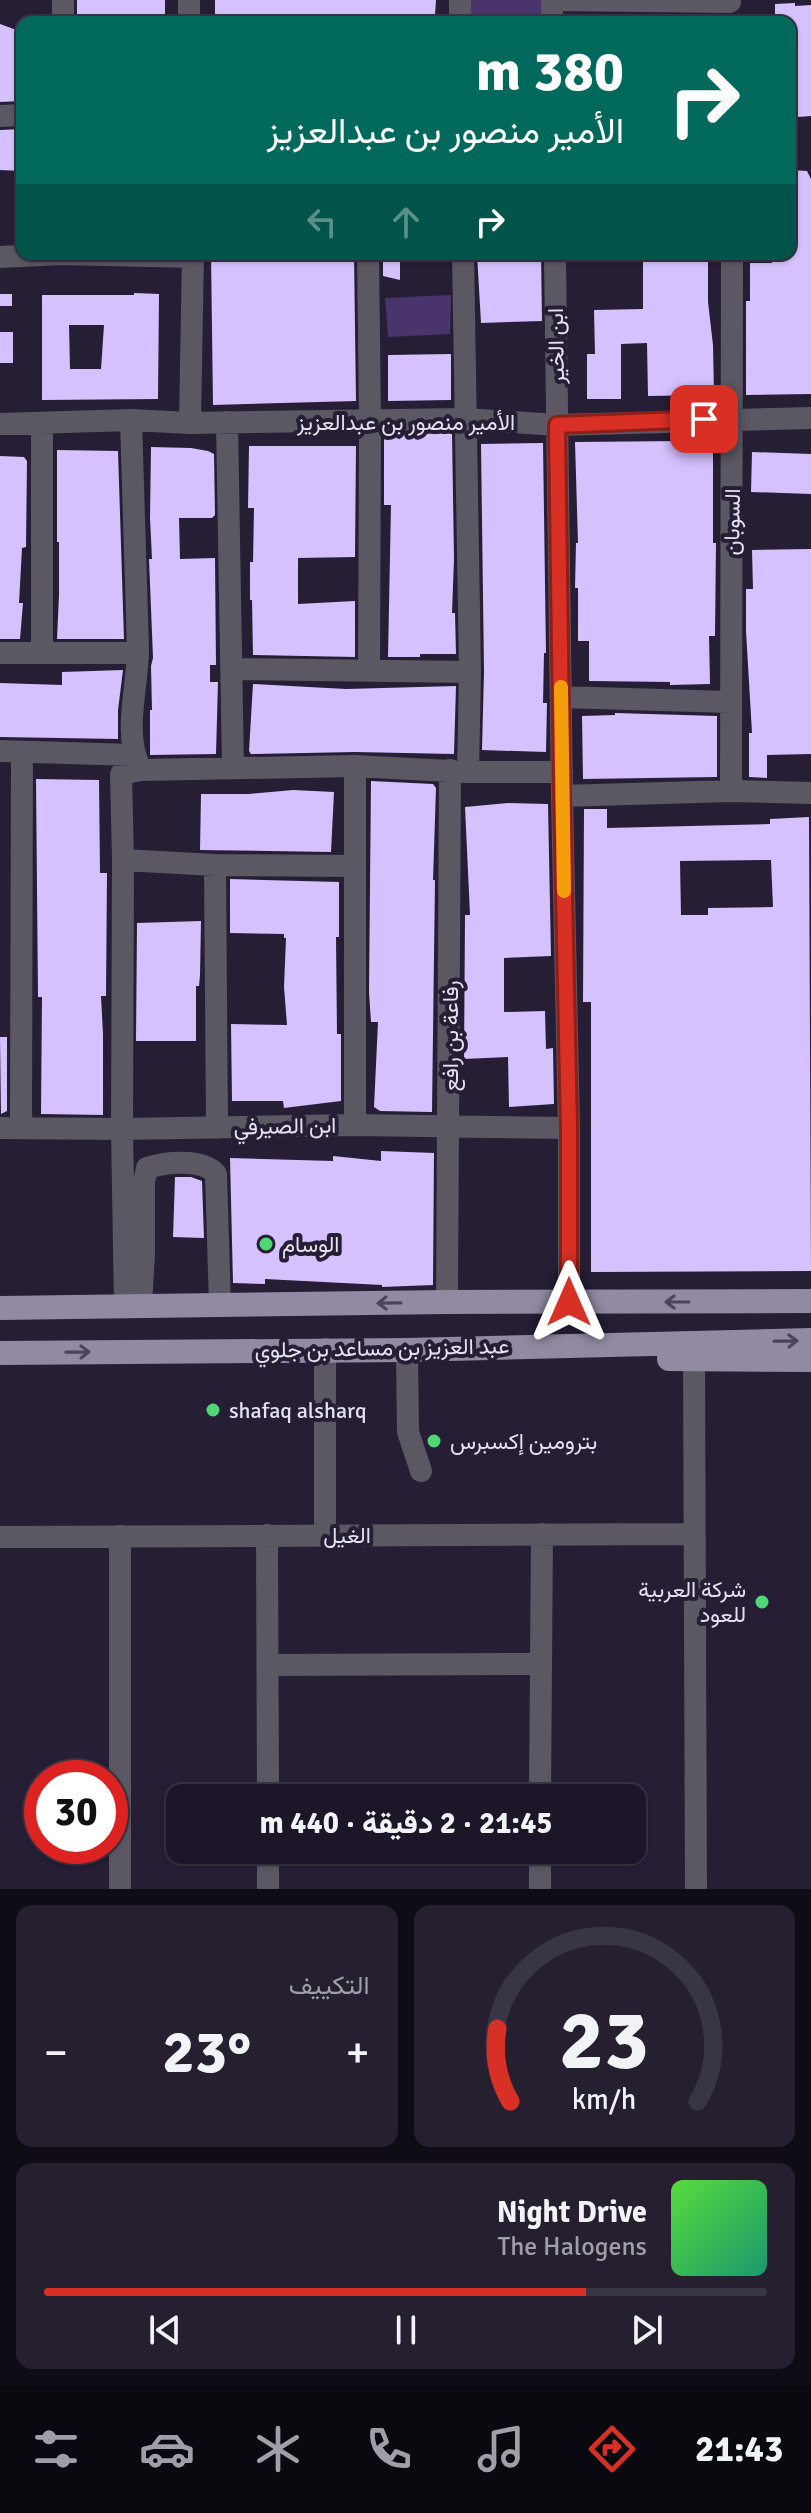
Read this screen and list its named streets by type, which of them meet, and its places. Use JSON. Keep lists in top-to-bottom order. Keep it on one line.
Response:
{"streets":{"main road":["عبد العزيز بن مساعد بن جلوي"],"street":["ابن الخير","الأمير منصور بن عبدالعزيز","السوبان","رفاعة بن رافع","ابن الصيرفي","الغيل"]},"crossings":[["ابن الخير","الأمير منصور بن عبدالعزيز"],["ابن الخير","ابن الصيرفي"],["ابن الخير","عبد العزيز بن مساعد بن جلوي"],["الأمير منصور بن عبدالعزيز","السوبان"],["الأمير منصور بن عبدالعزيز","رفاعة بن رافع"],["رفاعة بن رافع","ابن الصيرفي"],["رفاعة بن رافع","عبد العزيز بن مساعد بن جلوي"]],"places":["الوسام","shafaq alsharq","بترومين إكسبرس","شركة العربية للعود"],"page":{"turn":["380 m","الأمير منصور بن عبدالعزيز"],"limit":"30","trip":"21:45 · 2 دقيقة · 440 m","tile":"التكييف","heat":["−","23°","+"],"song":["Night Drive","The Halogens"],"tabs":"21:43","gauge":["23","km/h"]}}
